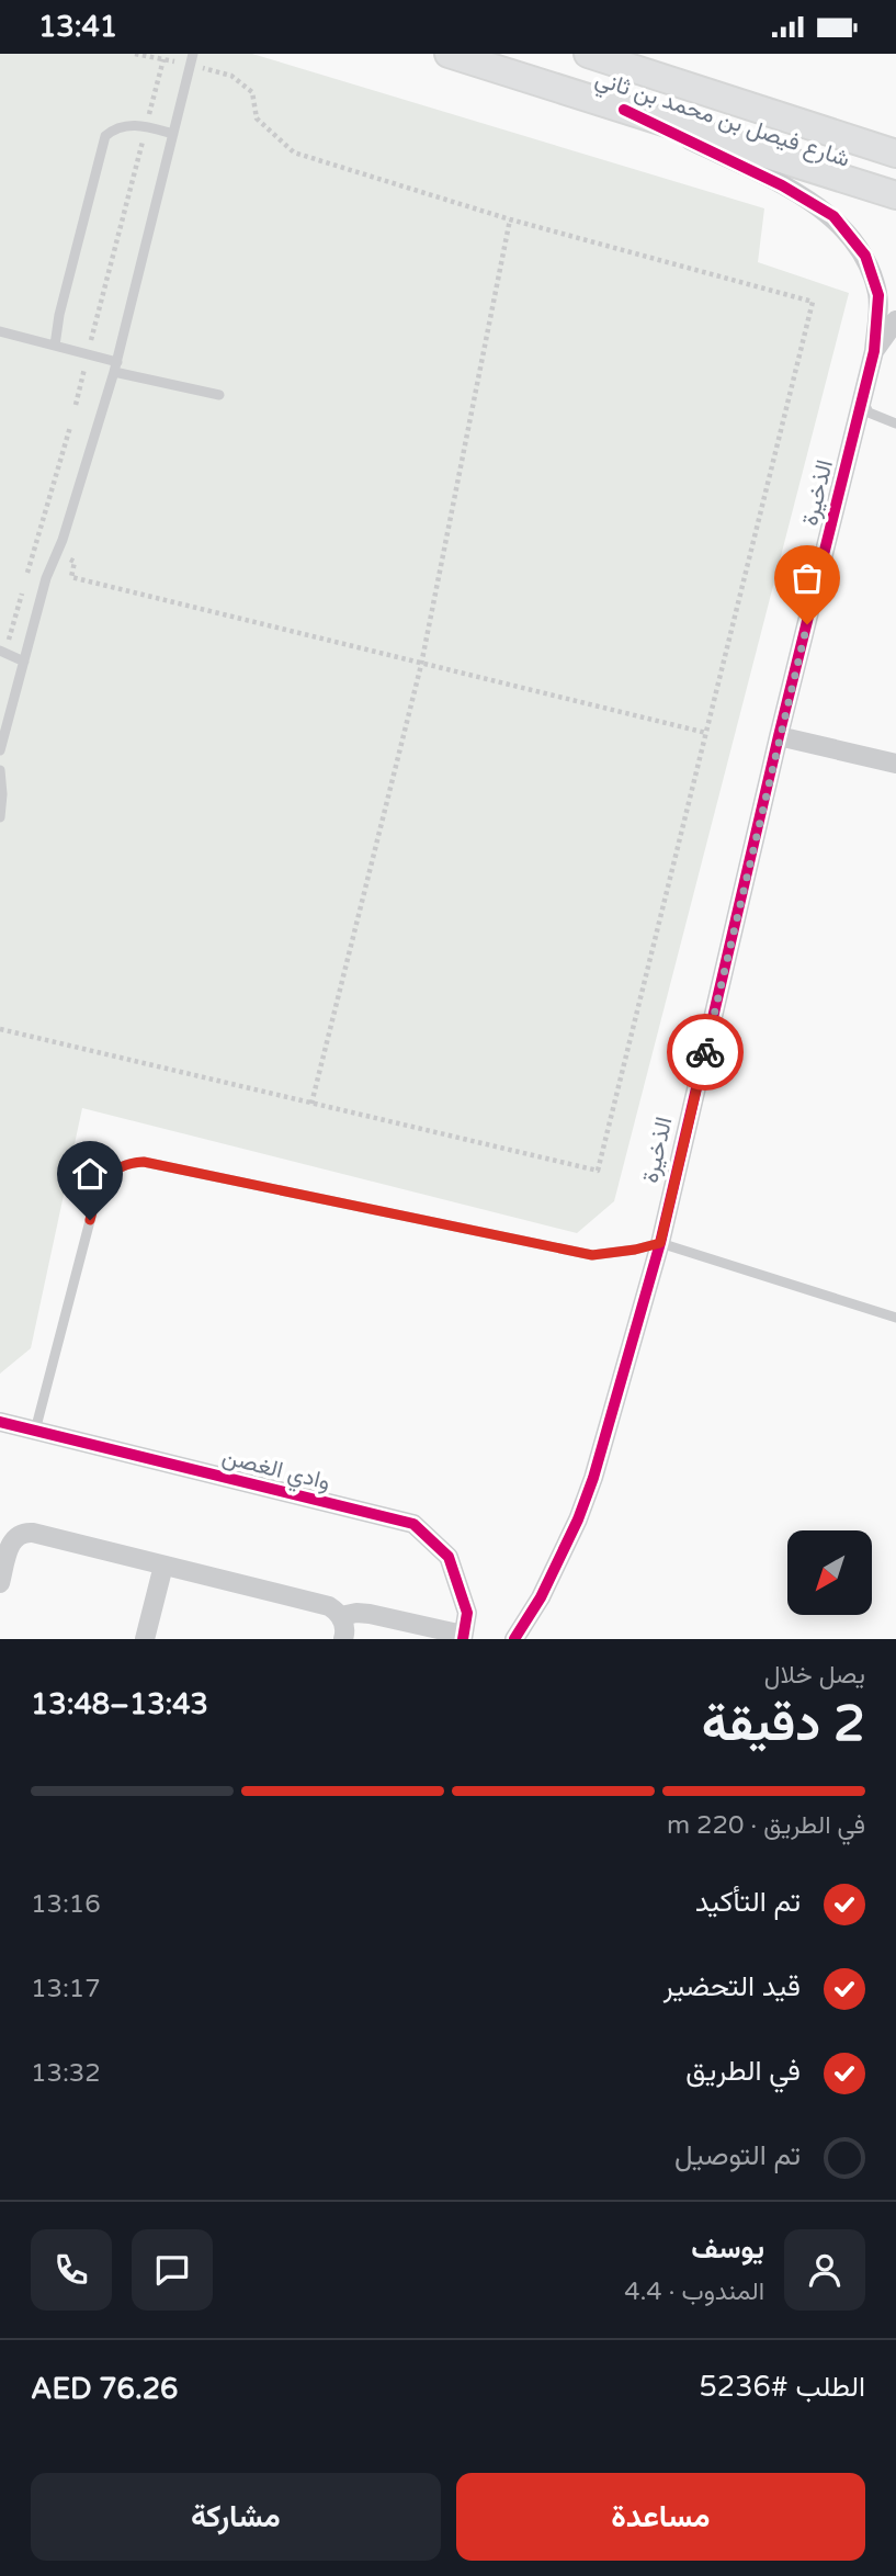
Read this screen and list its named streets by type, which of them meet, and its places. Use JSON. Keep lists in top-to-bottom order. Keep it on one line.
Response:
{"streets":{"street":["شارع فيصل بن محمد بن ثاني","الذخيرة","وادي الغصن"]},"crossings":[["شارع فيصل بن محمد بن ثاني","الذخيرة"]],"north":"bottom left","page":{"status":"13:41","heading":["2 دقيقة","يصل خلال","13:43–13:48"],"panel":["يوسف","المندوب · 4.4","الطلب #5236","AED 76.26"],"bar":"في الطريق · 220 m","list":[["تم التأكيد","13:16"],["قيد التحضير","13:17"],["في الطريق","13:32"],"تم التوصيل"],"buttons":["مساعدة","مشاركة"]}}
